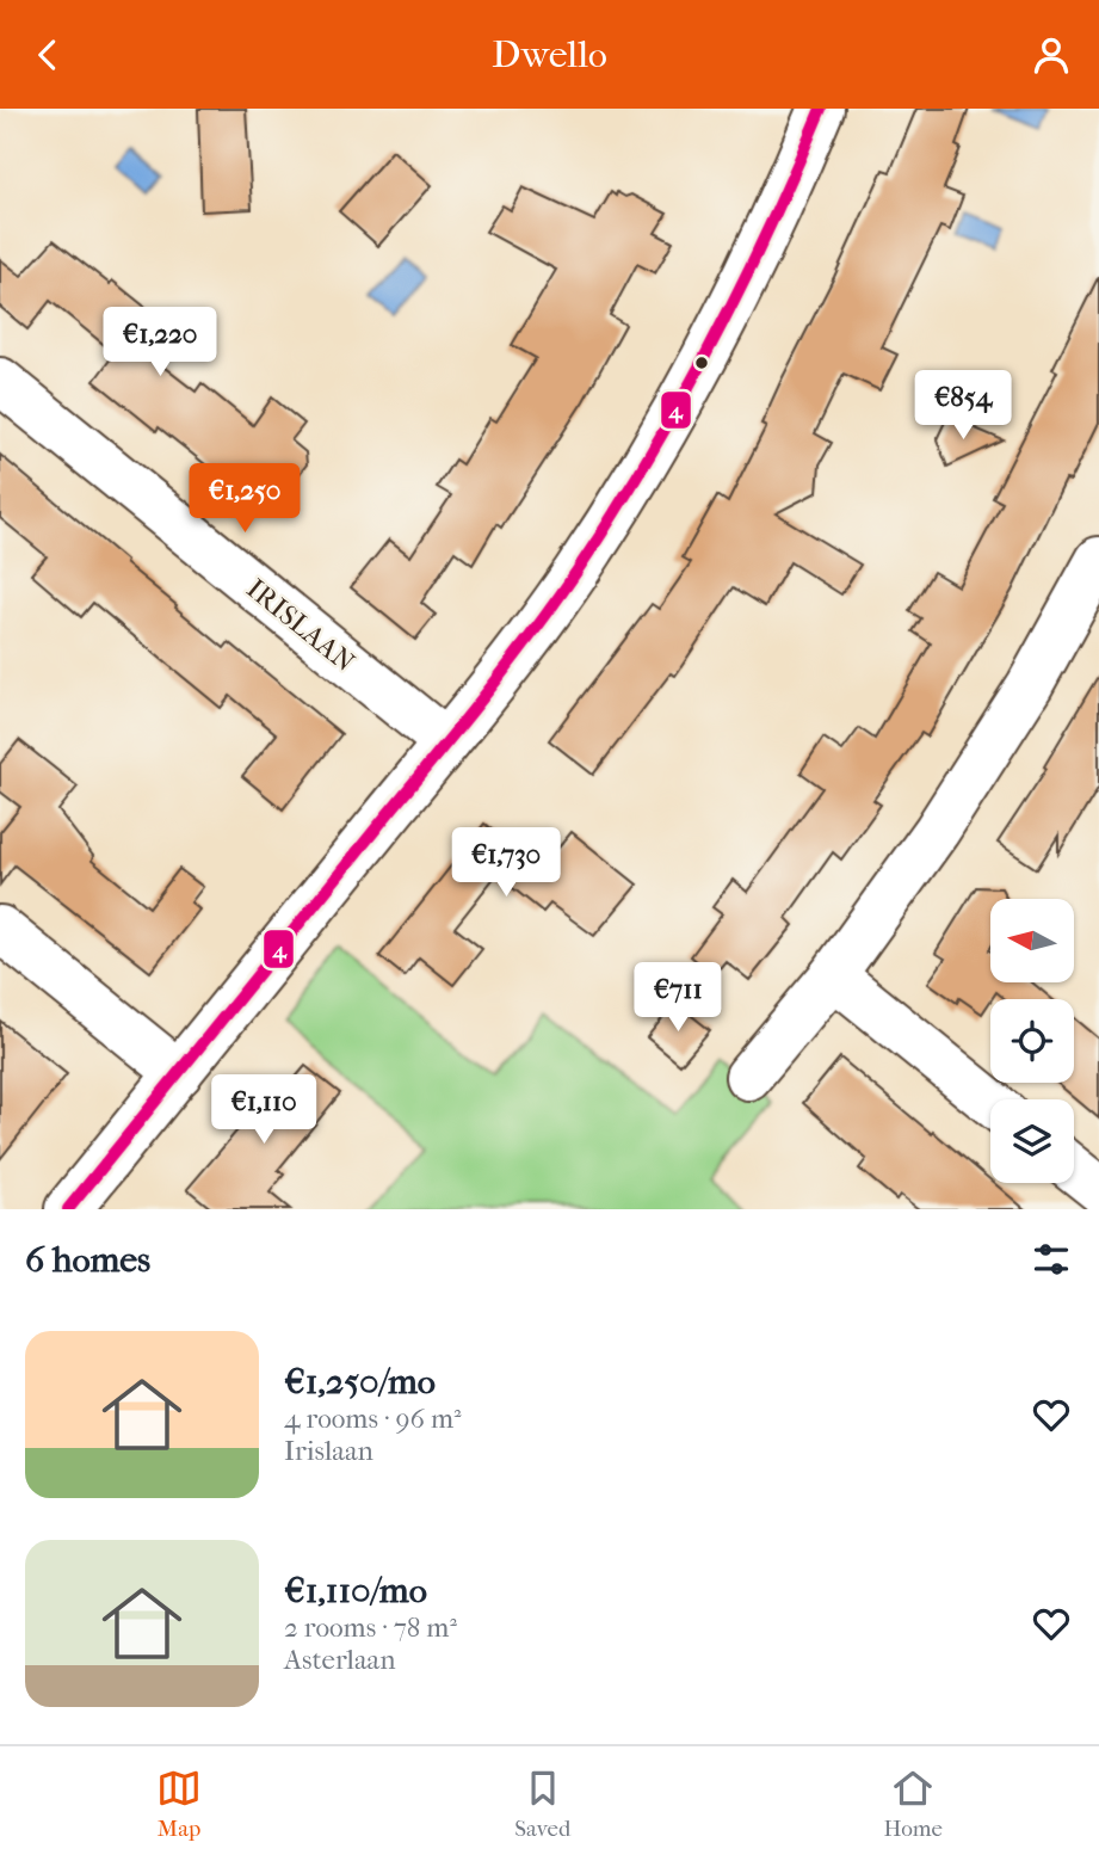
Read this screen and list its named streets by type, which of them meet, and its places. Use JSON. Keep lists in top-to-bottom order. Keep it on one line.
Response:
{"streets":{"street":["IRISLAAN"]},"lines":["transit line 4"],"north":"left","page":{"header":"Dwello","price":["€1,220","€854","€1,250","€1,730","€711","€1,110"],"heading":"6 homes","list":[{"name":"€1,250/mo","note":"4 rooms · 96 m² · Irislaan"},{"name":"€1,110/mo","note":"2 rooms · 78 m² · Asterlaan"}],"tabs":["Map","Saved","Home"]}}
